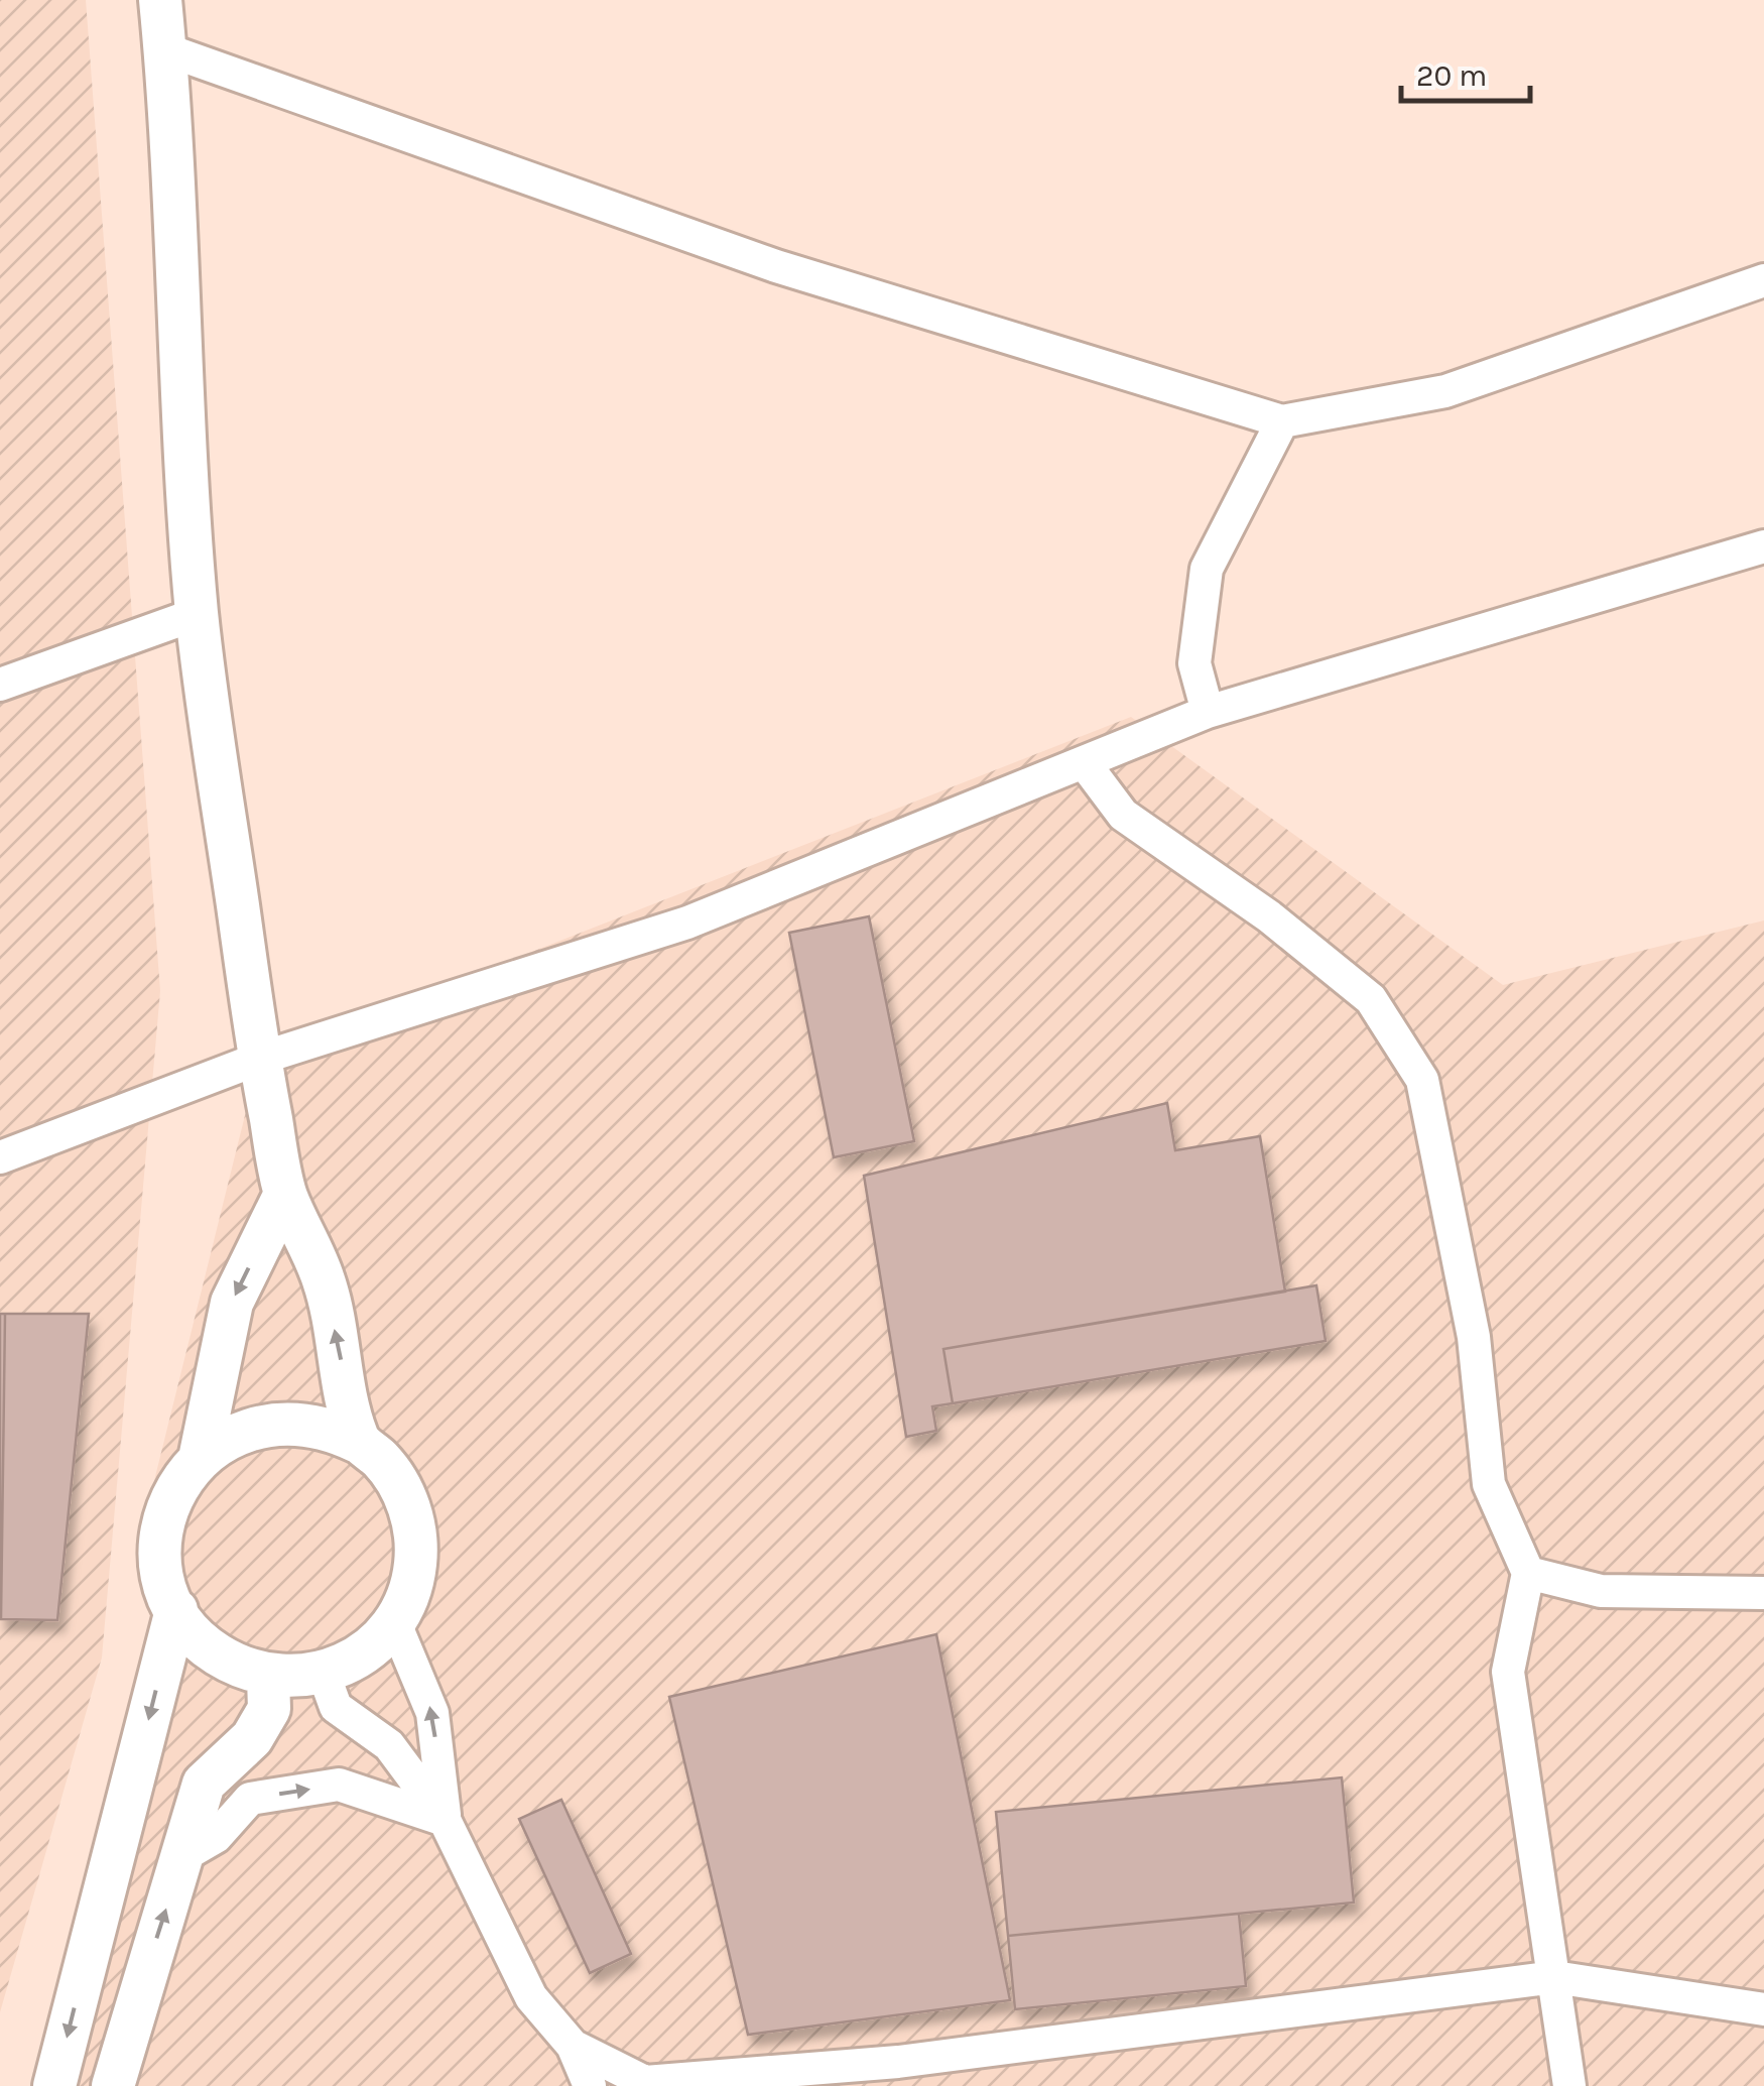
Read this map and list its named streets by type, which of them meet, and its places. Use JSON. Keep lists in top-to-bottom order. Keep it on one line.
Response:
{"scale_bar":"20 m"}
